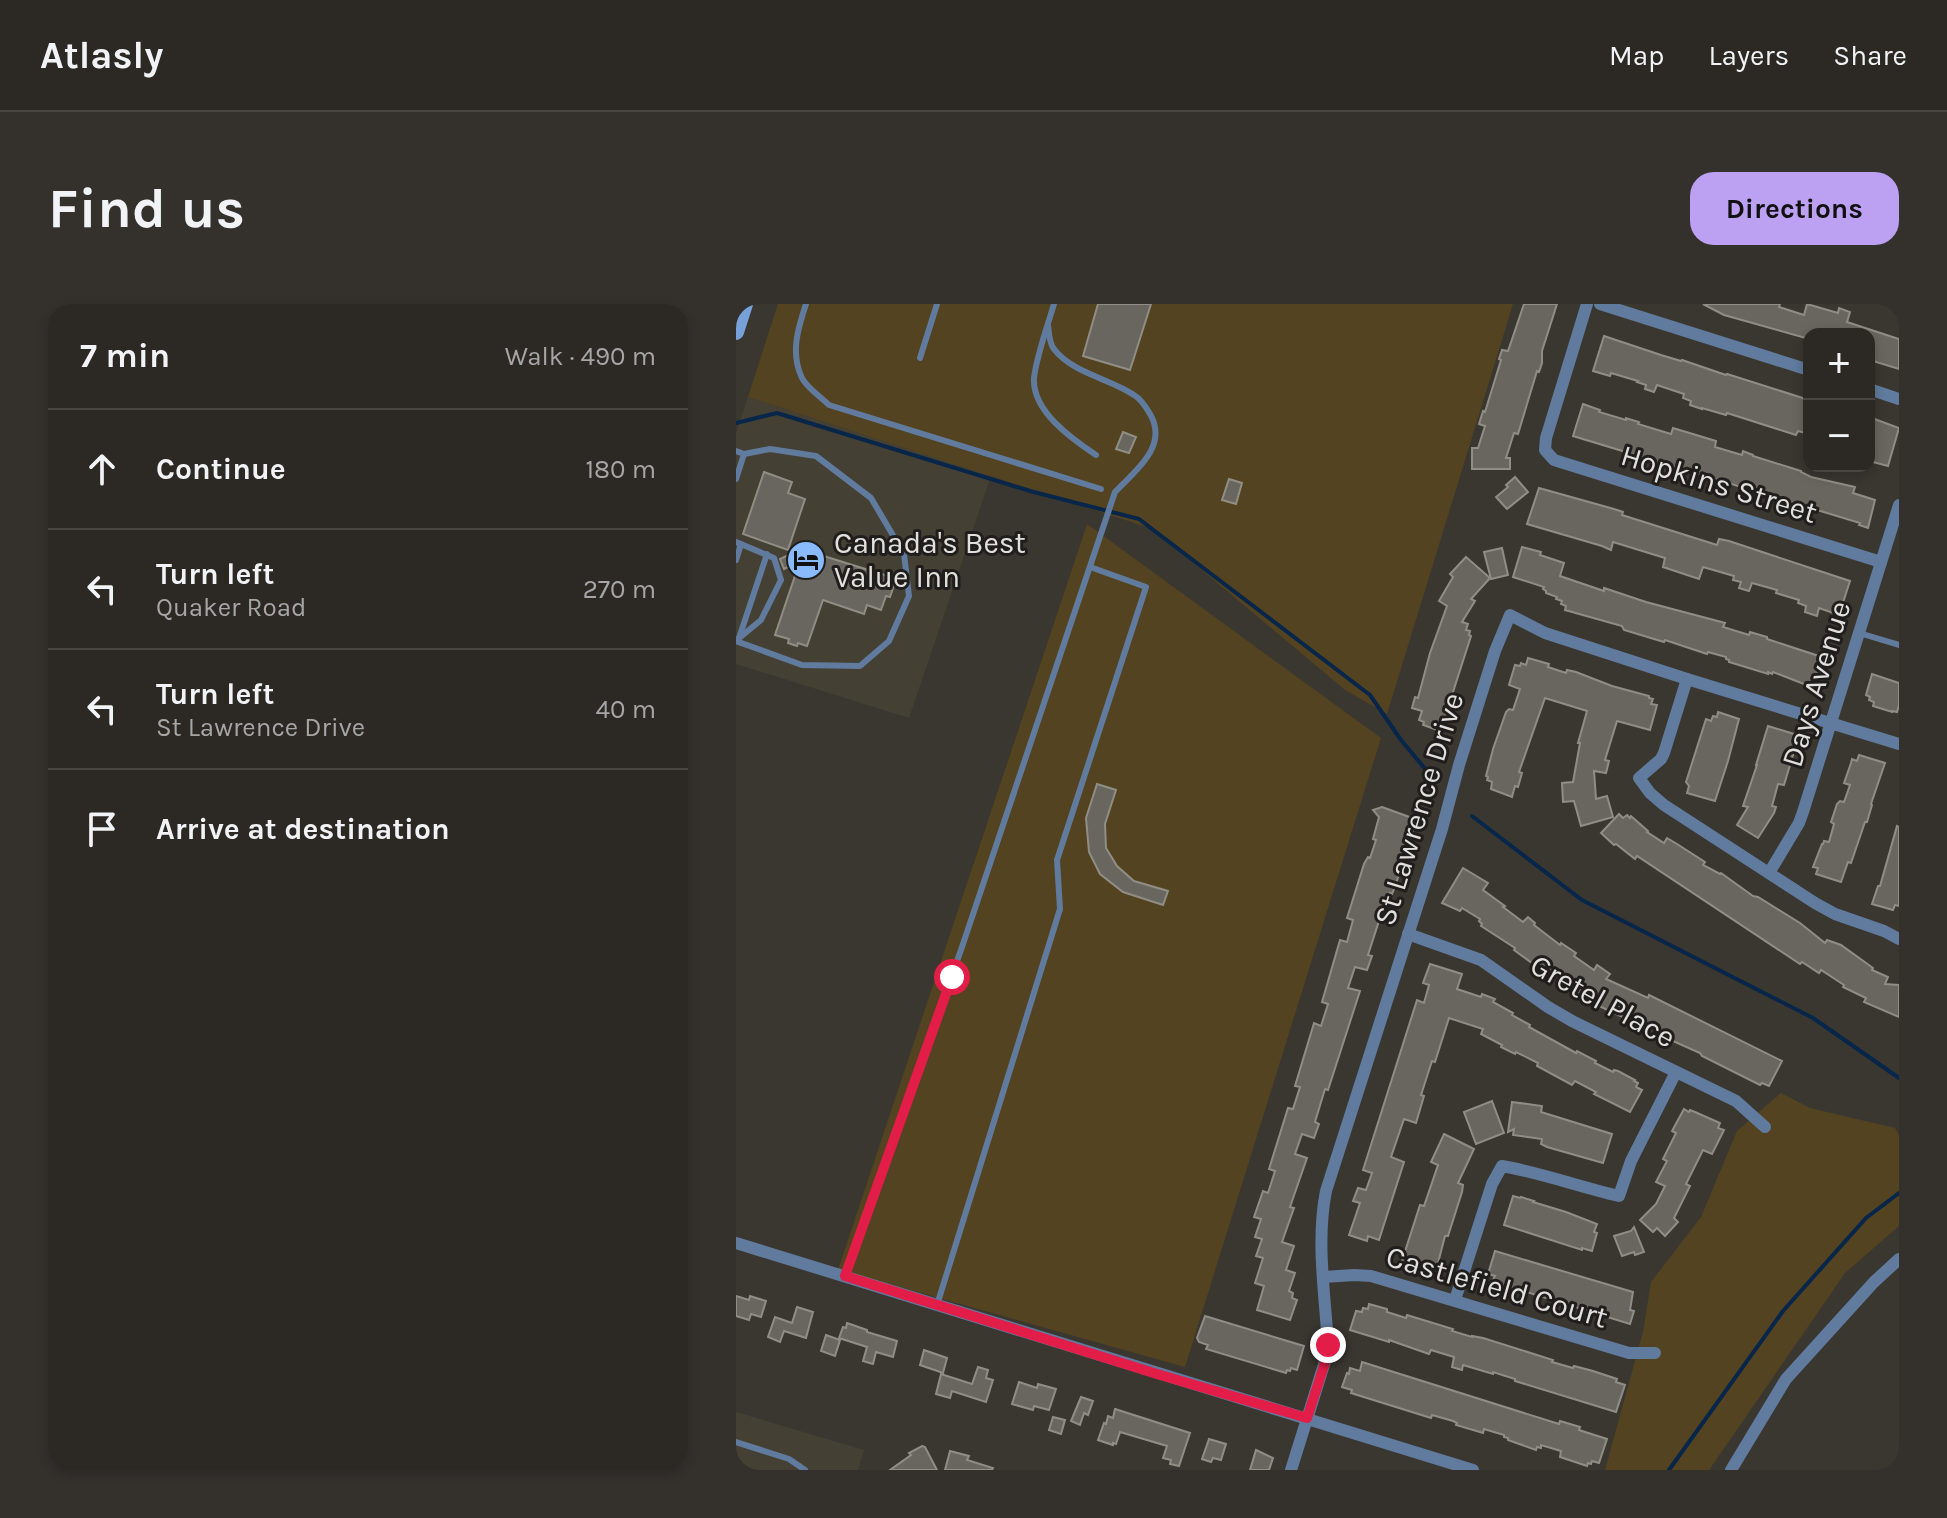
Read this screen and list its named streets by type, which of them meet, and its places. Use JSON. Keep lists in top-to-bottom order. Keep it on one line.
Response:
{"streets":{"street":["Hopkins Street","Days Avenue","St Lawrence Drive","Gretel Place","Castlefield Court"]},"crossings":[["Hopkins Street","Days Avenue"],["Days Avenue","St Lawrence Drive"],["St Lawrence Drive","Gretel Place"],["St Lawrence Drive","Castlefield Court"]],"places":{"hotel":["Canada's Best Value Inn"]},"page":{"header":"Atlasly","nav":["Map","Layers","Share"],"buttons":"Directions","title":"Find us","heading":["7 min","Walk · 490 m"],"map_buttons":["+","−"],"list":[["Continue","180 m"],["Turn left","Quaker Road","270 m"],["Turn left","St Lawrence Drive","40 m"],"Arrive at destination"]}}
